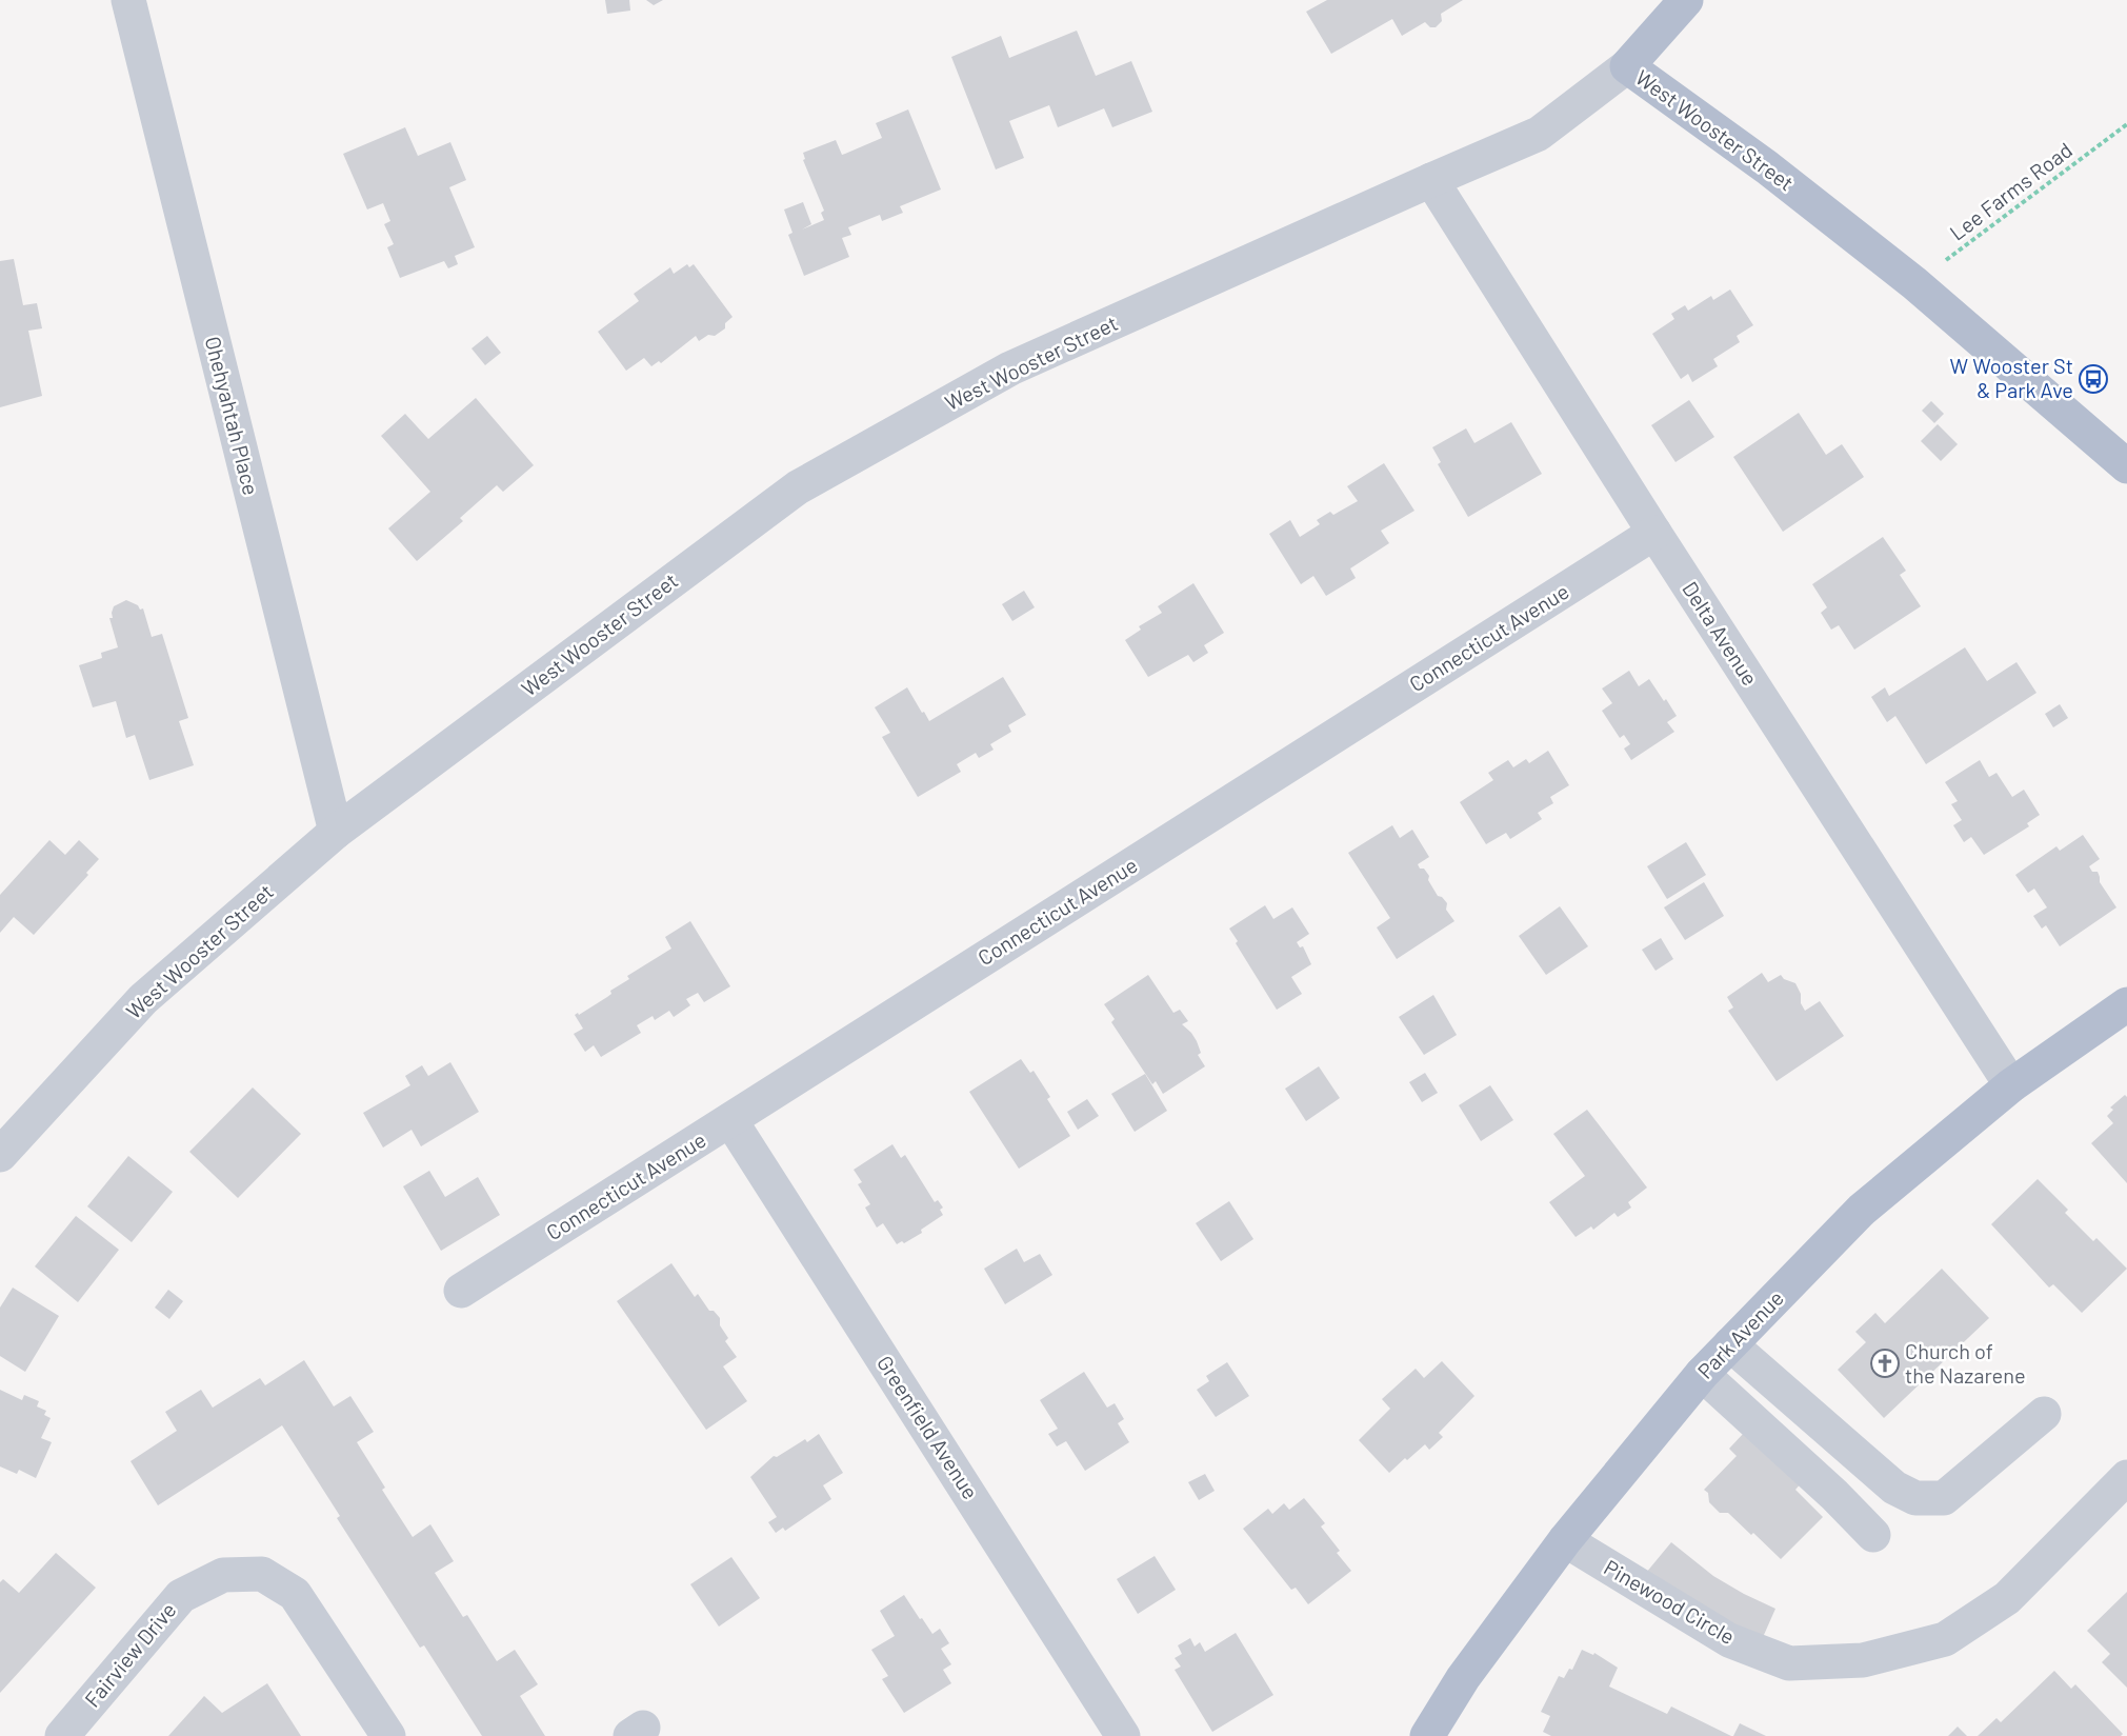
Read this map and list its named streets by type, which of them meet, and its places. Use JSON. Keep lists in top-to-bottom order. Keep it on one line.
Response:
{"streets":{"main road":["West Wooster Street","Park Avenue"],"street":["Ohehyahtah Place","Delta Avenue","Connecticut Avenue","Greenfield Avenue","Pinewood Circle","Fairview Drive"],"path":["Lee Farms Road"]},"crossings":[["West Wooster Street","Lee Farms Road"],["West Wooster Street","Ohehyahtah Place"],["West Wooster Street","Delta Avenue"],["Delta Avenue","Connecticut Avenue"],["Delta Avenue","Park Avenue"],["Connecticut Avenue","Greenfield Avenue"],["Park Avenue","Pinewood Circle"]],"places":{"bus stop":["W Wooster St & Park Ave"],"church":["Church of the Nazarene"]}}
